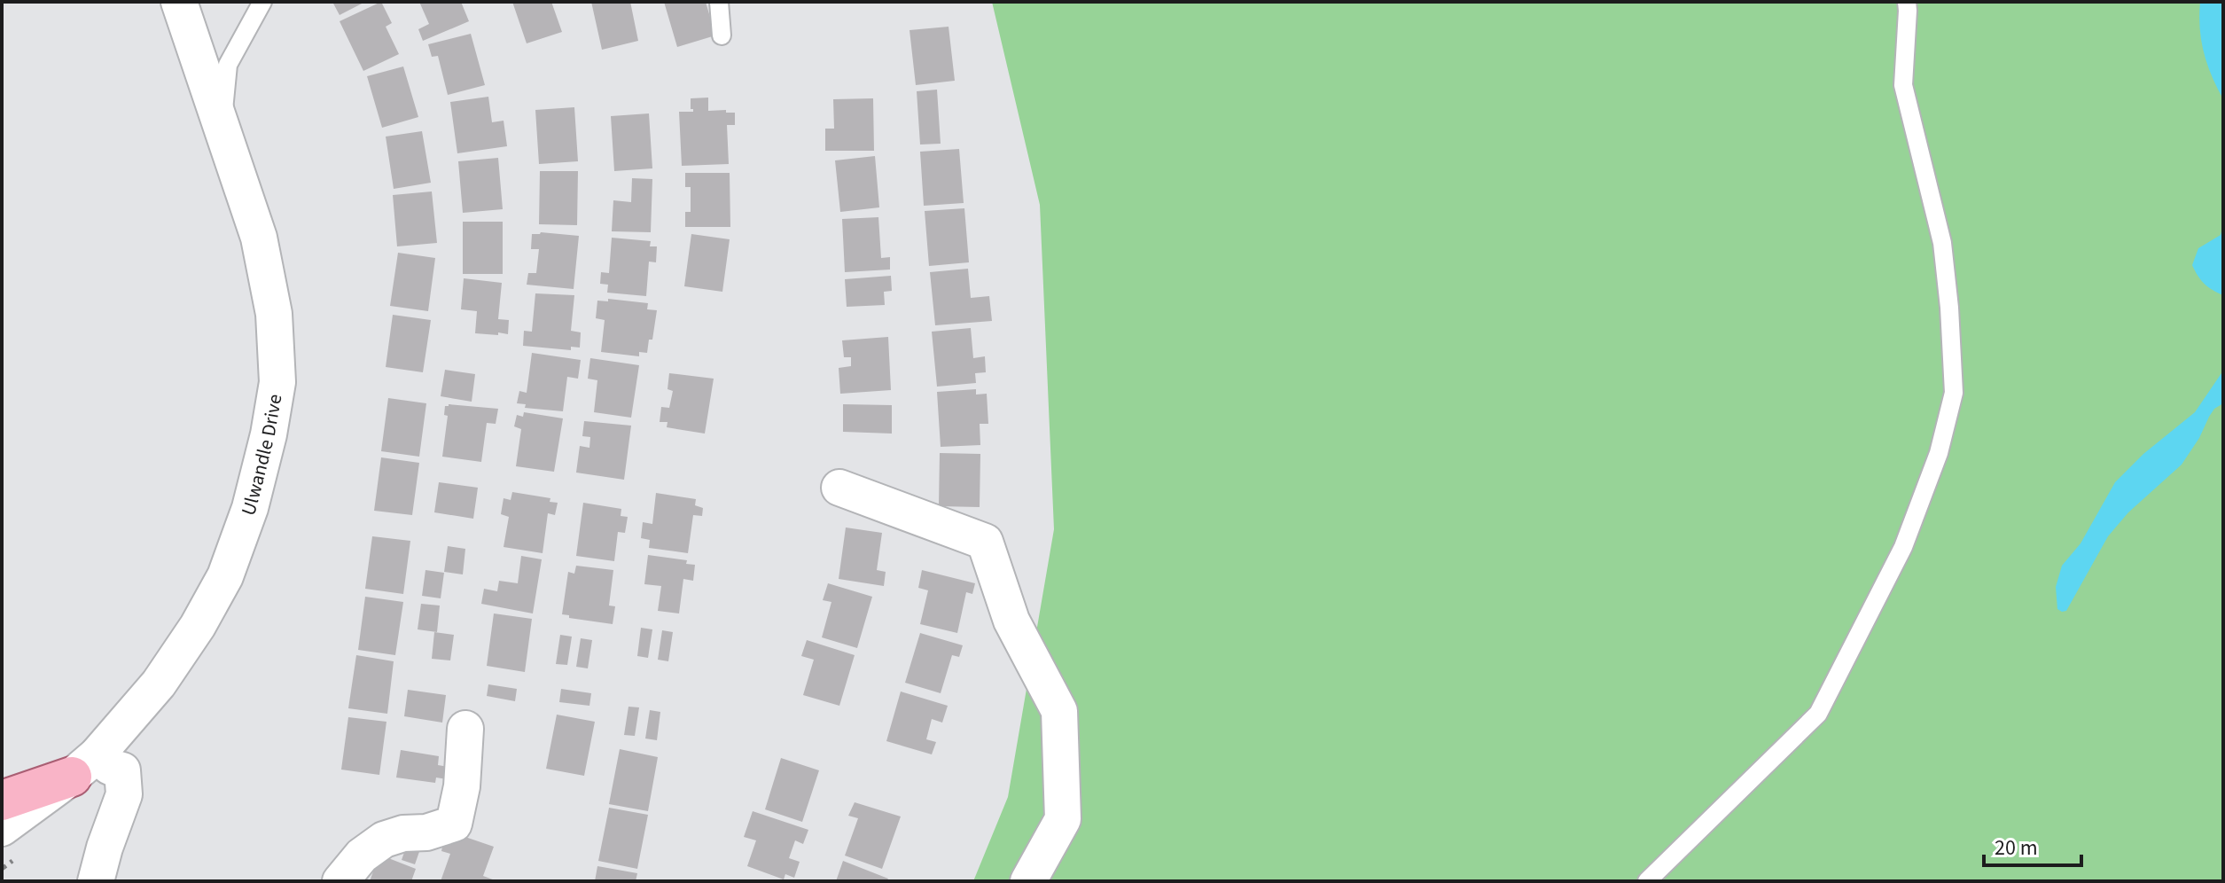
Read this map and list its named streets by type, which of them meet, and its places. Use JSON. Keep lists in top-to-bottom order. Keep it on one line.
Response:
{"streets":{"street":["Ulwandle Drive"]},"scale_bar":"20 m"}
